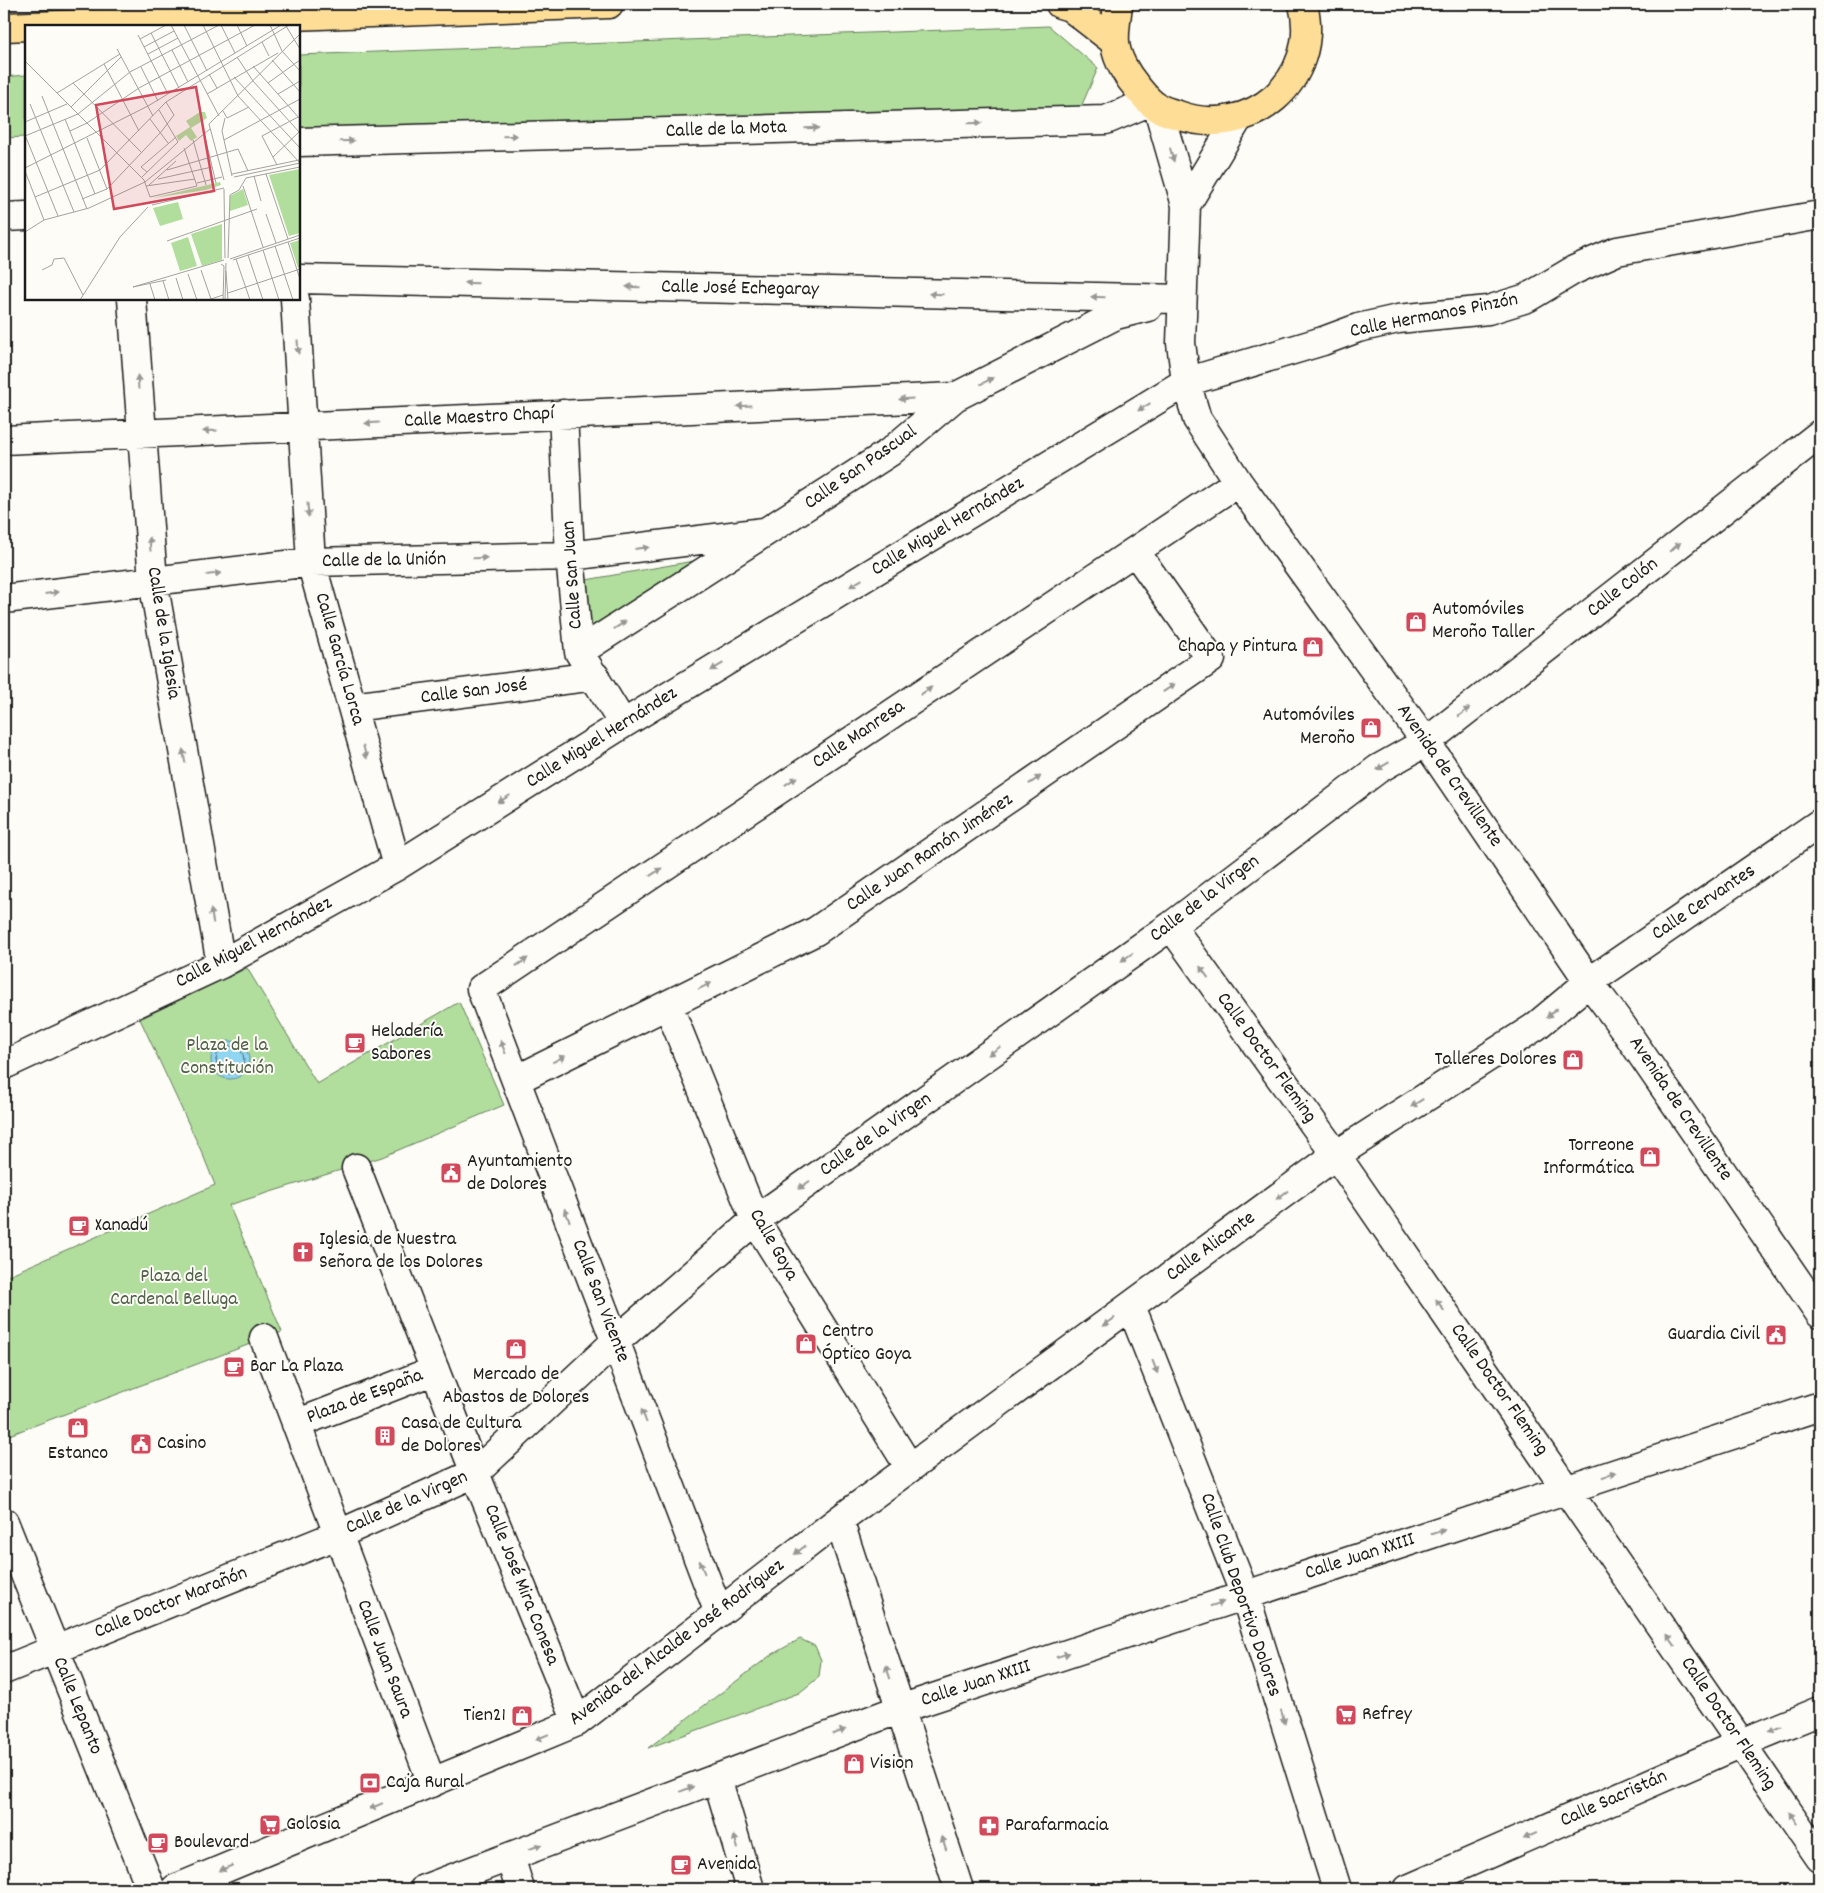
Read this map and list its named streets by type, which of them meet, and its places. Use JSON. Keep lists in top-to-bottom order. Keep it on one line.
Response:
{"streets":{"street":["Calle de la Mota","Calle José Echegaray","Calle Hermanos Pinzón","Calle Maestro Chapí","Calle San Pascual","Calle Miguel Hernández","Calle de la Unión","Calle San Juan","Calle Colón","Calle de la Iglesia","Calle García Lorca","Calle San José","Calle Manresa","Avenida de Crevillente","Calle Juan Ramón Jiménez","Calle de la Virgen","Calle Cervantes","Calle Doctor Fleming","Calle Goya","Calle Alicante","Calle San Vicente","Plaza de España","Calle Juan XXIII","Calle José Mira Conesa","Calle Club Deportivo Dolores","Calle Doctor Marañón","Avenida del Alcalde José Rodríguez","Calle Juan Saura","Calle Lepanto","Calle Sacristán"]},"crossings":[["Calle de la Mota","Avenida de Crevillente"],["Calle José Echegaray","Calle San Pascual"],["Calle José Echegaray","Avenida de Crevillente"],["Calle Hermanos Pinzón","Calle Miguel Hernández"],["Calle Hermanos Pinzón","Avenida de Crevillente"],["Calle Maestro Chapí","Calle San Pascual"],["Calle Maestro Chapí","Calle San Juan"],["Calle Maestro Chapí","Calle de la Iglesia"],["Calle Maestro Chapí","Calle García Lorca"],["Calle San Pascual","Calle de la Unión"],["Calle San Pascual","Calle San Juan"],["Calle San Pascual","Avenida de Crevillente"],["Calle Miguel Hernández","Calle San Juan"],["Calle Miguel Hernández","Calle de la Iglesia"],["Calle Miguel Hernández","Calle García Lorca"],["Calle Miguel Hernández","Avenida de Crevillente"],["Calle de la Unión","Calle San Juan"],["Calle de la Unión","Calle de la Iglesia"],["Calle de la Unión","Calle García Lorca"],["Calle San Juan","Calle San José"],["Calle Colón","Avenida de Crevillente"],["Calle Colón","Calle de la Virgen"],["Calle García Lorca","Calle San José"],["Calle Manresa","Avenida de Crevillente"],["Calle Manresa","Calle Juan Ramón Jiménez"],["Calle Manresa","Calle San Vicente"],["Avenida de Crevillente","Calle de la Virgen"],["Avenida de Crevillente","Calle Cervantes"],["Avenida de Crevillente","Calle Alicante"],["Calle Juan Ramón Jiménez","Calle Goya"],["Calle Juan Ramón Jiménez","Calle San Vicente"],["Calle de la Virgen","Calle Doctor Fleming"],["Calle de la Virgen","Calle Goya"],["Calle de la Virgen","Calle San Vicente"],["Calle de la Virgen","Plaza de España"],["Calle de la Virgen","Calle José Mira Conesa"],["Calle de la Virgen","Calle Doctor Marañón"],["Calle de la Virgen","Calle Juan Saura"],["Calle Cervantes","Calle Alicante"],["Calle Doctor Fleming","Calle Alicante"],["Calle Doctor Fleming","Calle Juan XXIII"],["Calle Doctor Fleming","Calle Sacristán"],["Calle Goya","Calle Alicante"],["Calle Alicante","Calle Club Deportivo Dolores"],["Calle Alicante","Avenida del Alcalde José Rodríguez"],["Calle San Vicente","Avenida del Alcalde José Rodríguez"],["Plaza de España","Calle José Mira Conesa"],["Plaza de España","Calle Doctor Marañón"],["Plaza de España","Calle Juan Saura"],["Calle Juan XXIII","Calle Club Deportivo Dolores"],["Calle José Mira Conesa","Avenida del Alcalde José Rodríguez"],["Calle Doctor Marañón","Calle Juan Saura"],["Calle Doctor Marañón","Calle Lepanto"],["Avenida del Alcalde José Rodríguez","Calle Juan Saura"]],"one_way":["Calle de la Mota","Calle José Echegaray","Calle Maestro Chapí","Calle San Pascual","Calle Miguel Hernández","Calle de la Unión","Calle Colón","Calle de la Iglesia","Calle García Lorca","Calle Manresa","Calle Juan Ramón Jiménez","Calle de la Virgen","Calle Doctor Fleming","Calle Alicante","Calle San Vicente","Calle Juan XXIII","Calle Club Deportivo Dolores","Calle Sacristán"],"parks":["Plaza de la Constitución","Plaza del Cardenal Belluga"],"places":{"shop":["Automóviles Meroño Taller","Chapa y Pintura","Automóviles Meroño","Talleres Dolores","Torreone Informática","Centro Óptico Goya","Mercado de Abastos de Dolores","Estanco","Tien21","Vision"],"cafe":["Heladería Sabores","Xanadú","Bar La Plaza","Boulevard","Avenida"],"public building":["Ayuntamiento de Dolores","Guardia Civil","Casino"],"church":["Iglesia de Nuestra Señora de los Dolores"],"building":["Casa de Cultura de Dolores"],"supermarket":["Refrey","Golosia"],"bank":["Caja Rural"],"pharmacy":["Parafarmacia"]}}
